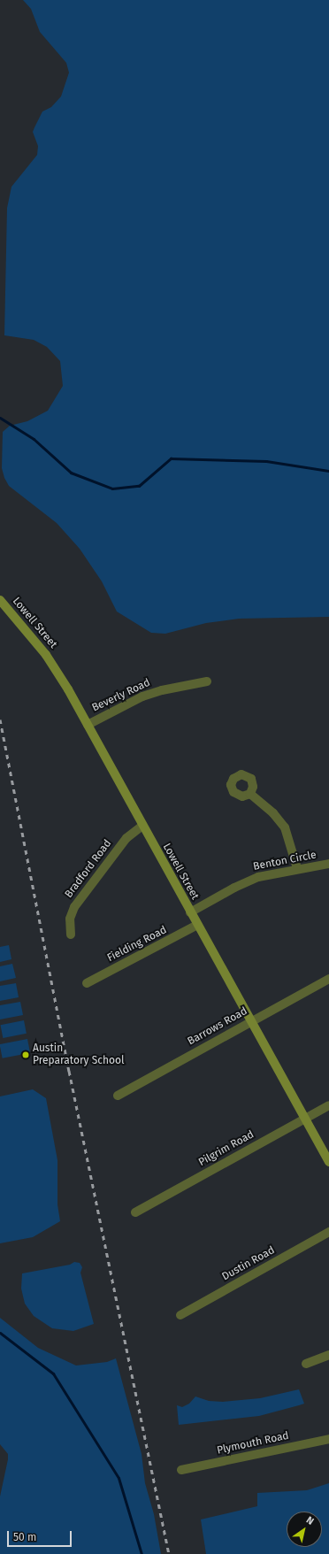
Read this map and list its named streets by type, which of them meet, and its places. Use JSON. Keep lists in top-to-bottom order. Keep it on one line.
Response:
{"streets":{"main road":["Lowell Street"],"street":["Beverly Road","Benton Circle","Bradford Road","Fielding Road","Barrows Road","Pilgrim Road","Dustin Road","Plymouth Road"]},"crossings":[["Lowell Street","Beverly Road"],["Lowell Street","Benton Circle"],["Lowell Street","Bradford Road"],["Lowell Street","Fielding Road"],["Lowell Street","Barrows Road"],["Lowell Street","Pilgrim Road"]],"places":["Austin Preparatory School"],"scale_bar":"50 m","north":"top right"}
